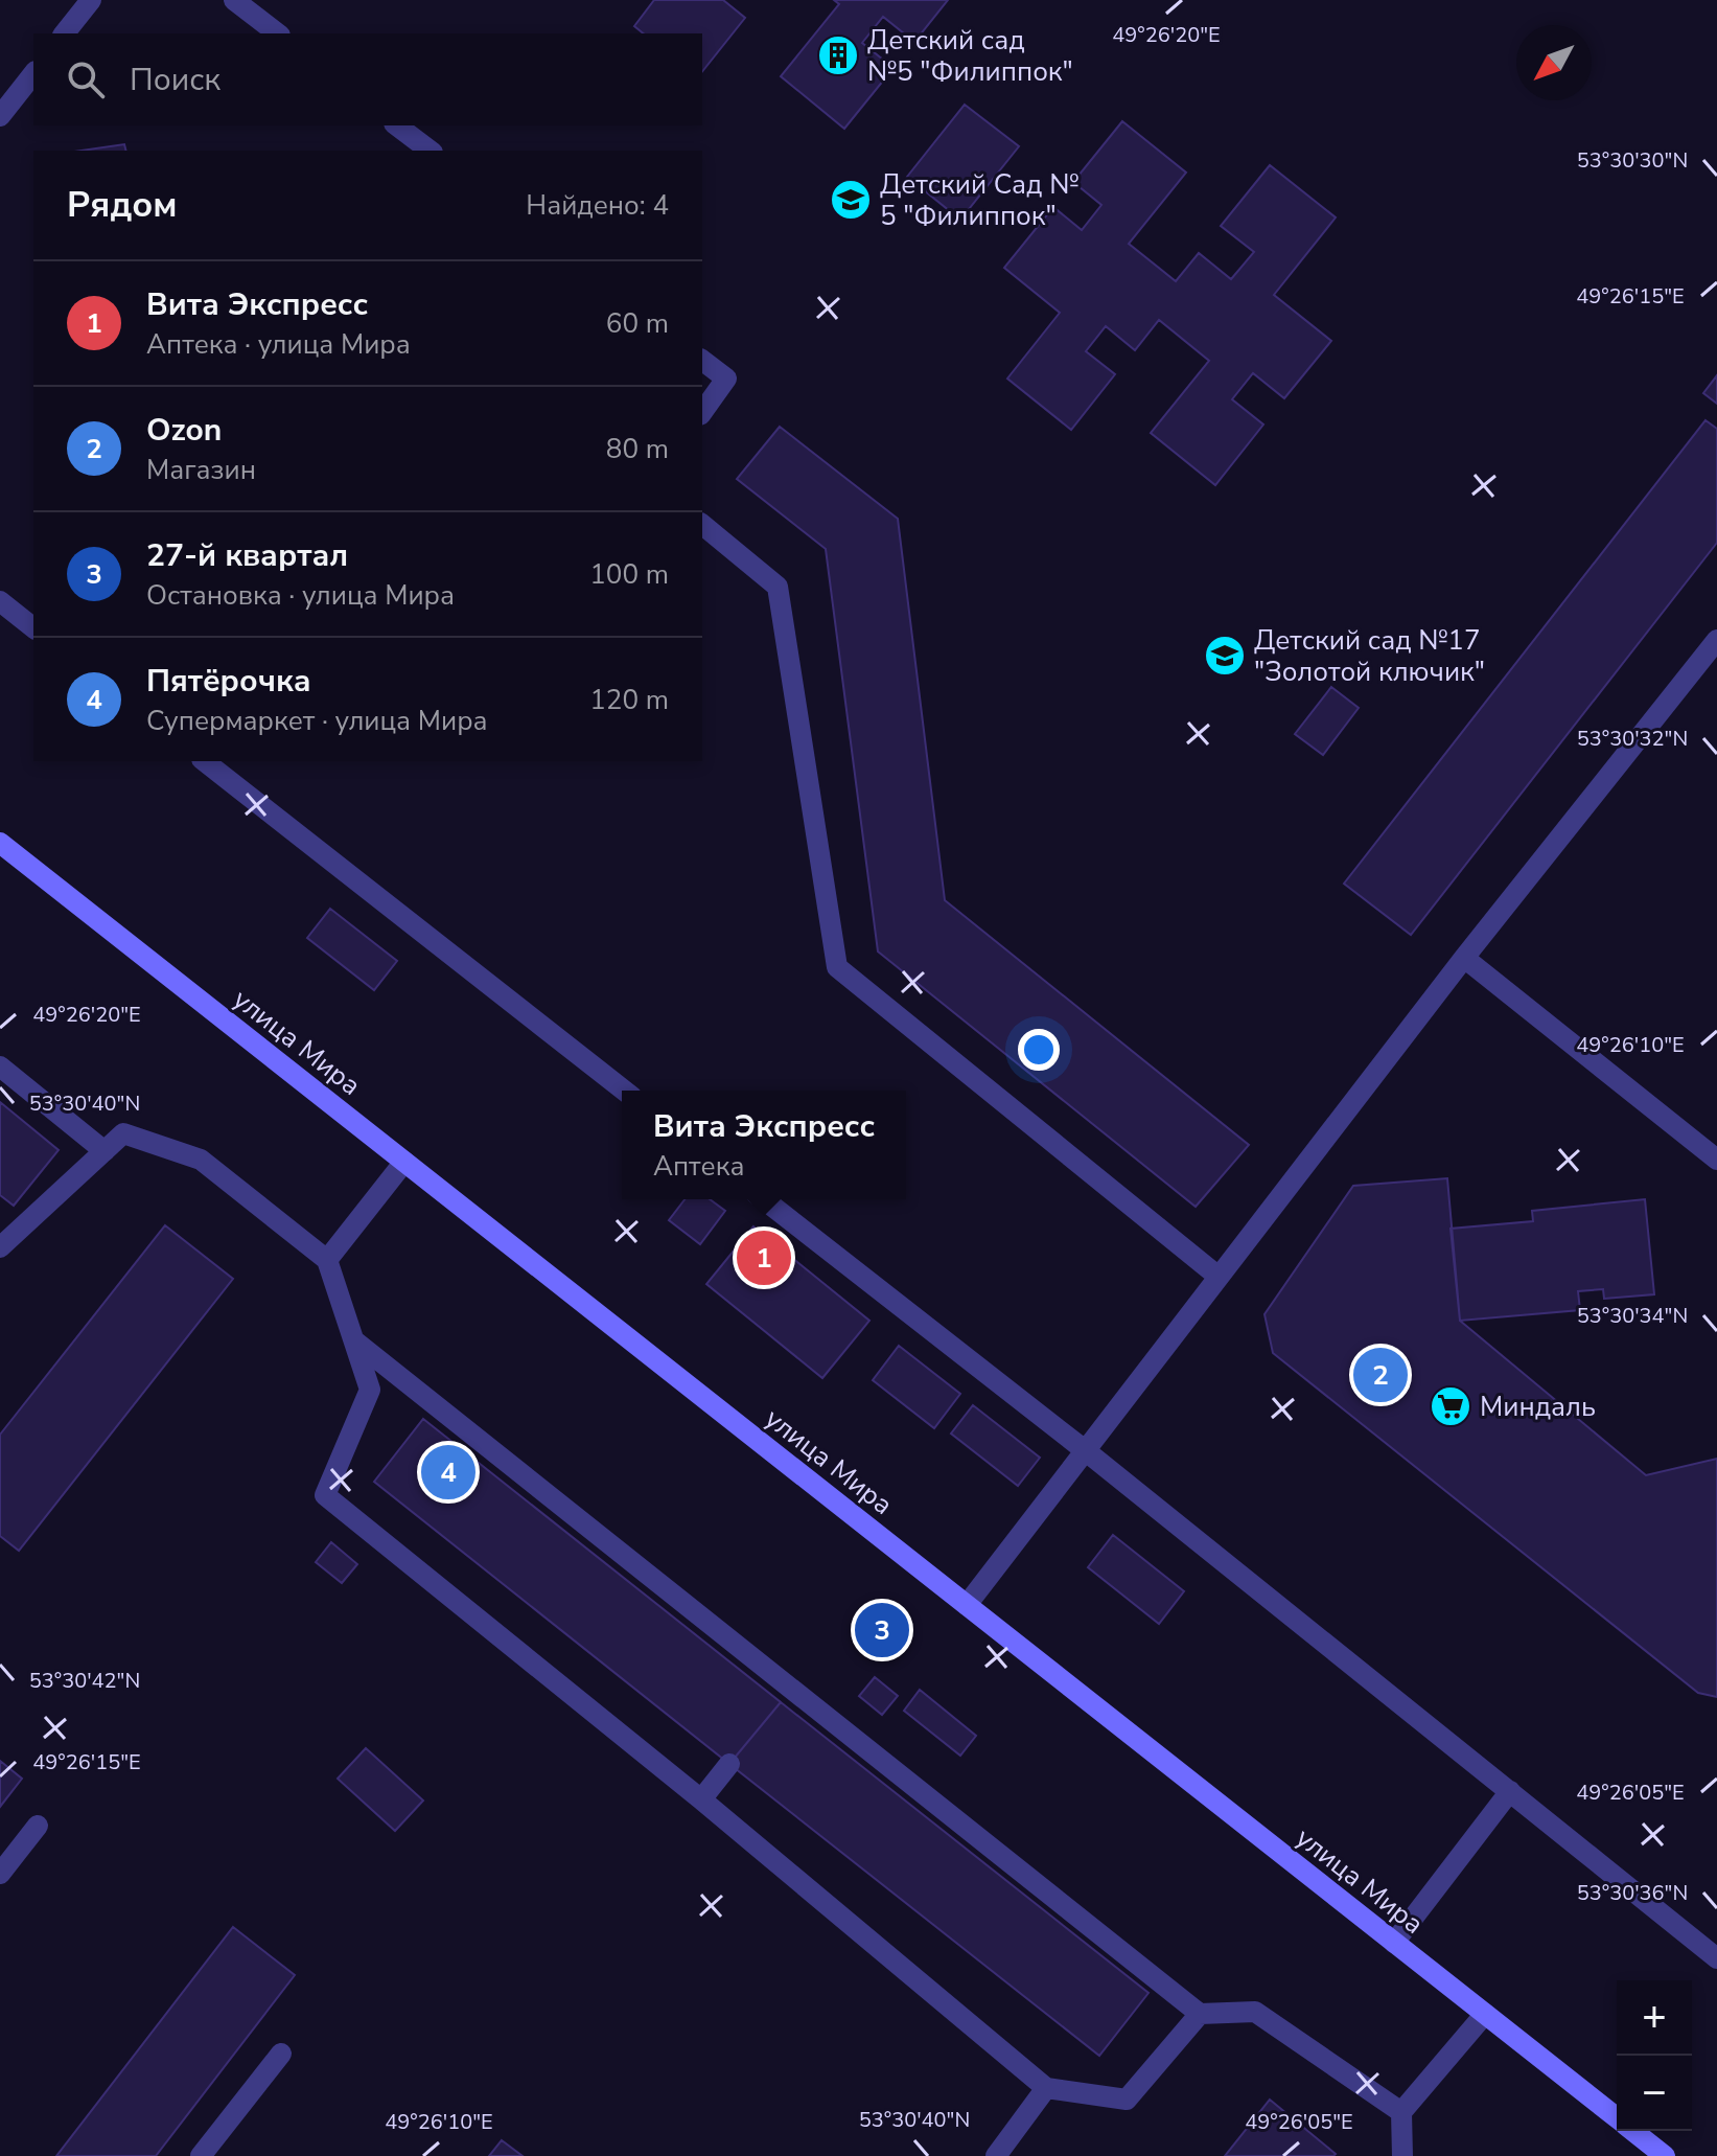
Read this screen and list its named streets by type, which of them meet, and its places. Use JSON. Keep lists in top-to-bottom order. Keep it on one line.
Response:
{"streets":{"main road":["улица Мира"]},"places":{"building":["Детский сад №5 \"Филиппок\""],"school or university":["Детский Сад № 5 \"Филиппок\"","Детский сад №17 \"Золотой ключик\""],"supermarket":["Миндаль"]},"north":"bottom left","page":{"search":"Поиск","heading":["Рядом","Найдено: 4"],"list":[{"mark":"1","name":"Вита Экспресс","note":"Аптека · улица Мира","value":"60 m"},{"mark":"2","name":"Ozon","note":"Магазин","value":"80 m"},{"mark":"3","name":"27-й квартал","note":"Остановка · улица Мира","value":"100 m"},{"mark":"4","name":"Пятёрочка","note":"Супермаркет · улица Мира","value":"120 m"}],"popup":["Вита Экспресс","Аптека"],"pins":["1","2","4","3"],"map_buttons":["+","−"]},"coordinates":["49°26'20\"E","53°30'30\"N","49°26'15\"E","53°30'32\"N","49°26'10\"E","53°30'40\"N","53°30'34\"N","53°30'42\"N","49°26'05\"E","53°30'36\"N"]}
